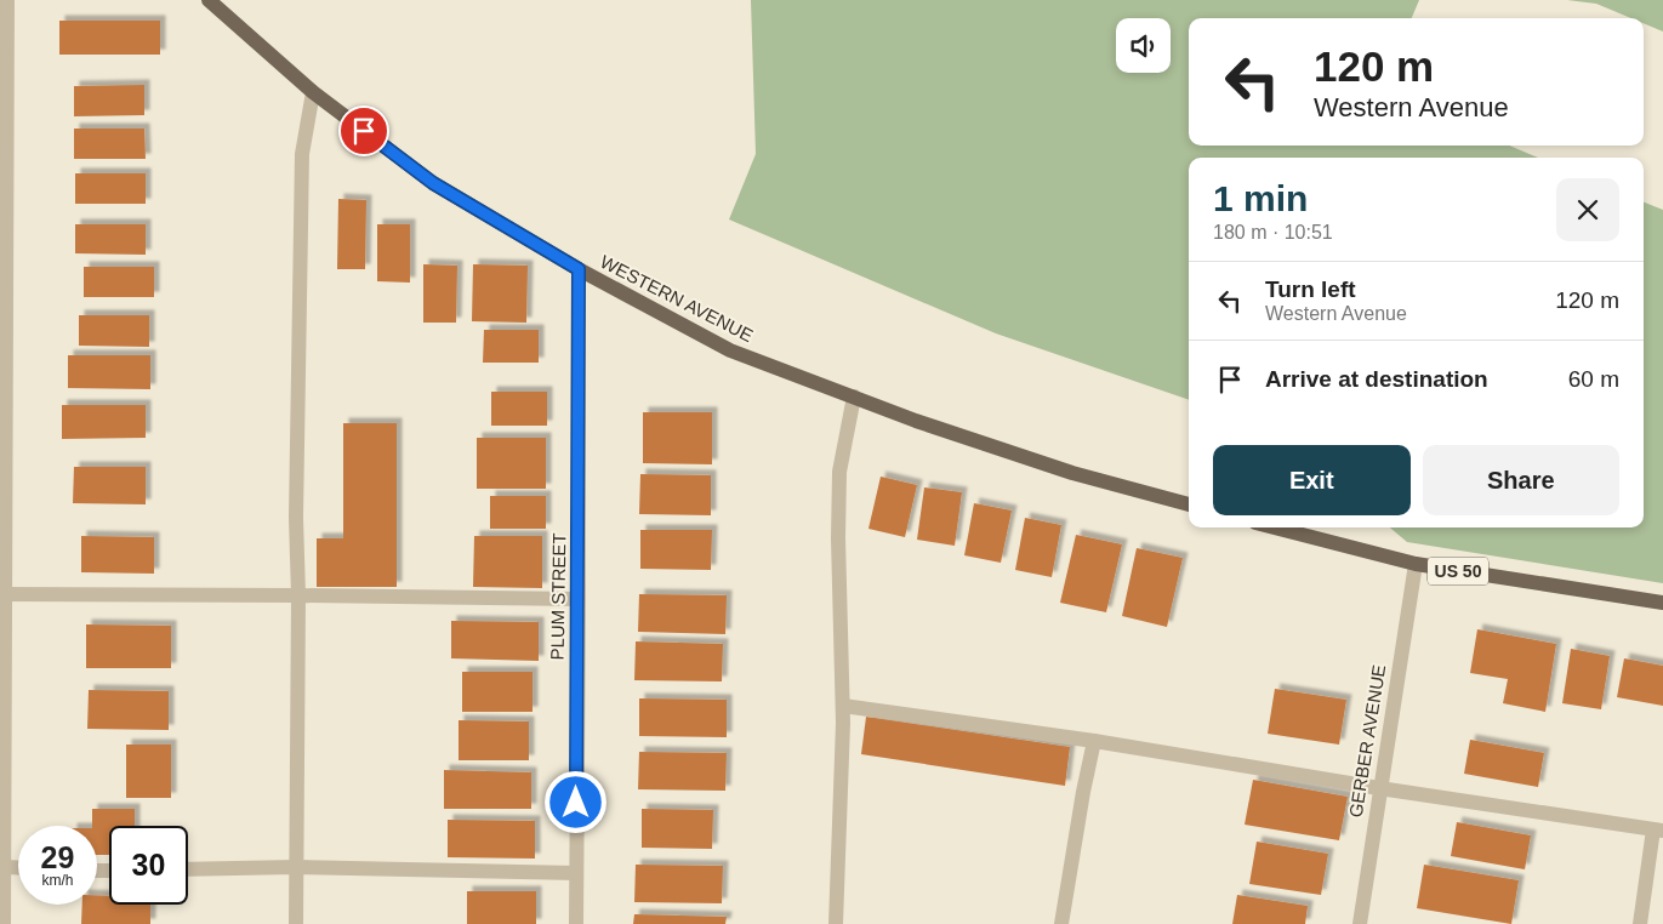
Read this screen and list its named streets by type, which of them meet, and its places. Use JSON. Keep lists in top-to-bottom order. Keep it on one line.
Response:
{"streets":{"main road":["WESTERN AVENUE","US 50"],"street":["PLUM STREET","GERBER AVENUE"]},"crossings":[["WESTERN AVENUE","PLUM STREET"],["US 50","GERBER AVENUE"]],"page":{"turn":["120 m","Western Avenue"],"heading":["1 min","180 m · 10:51"],"list":[{"name":"Turn left","note":"Western Avenue","value":"120 m"},{"name":"Arrive at destination","value":"60 m"}],"buttons":["Exit","Share"],"speed":"29 km/h","limit":"30"}}
